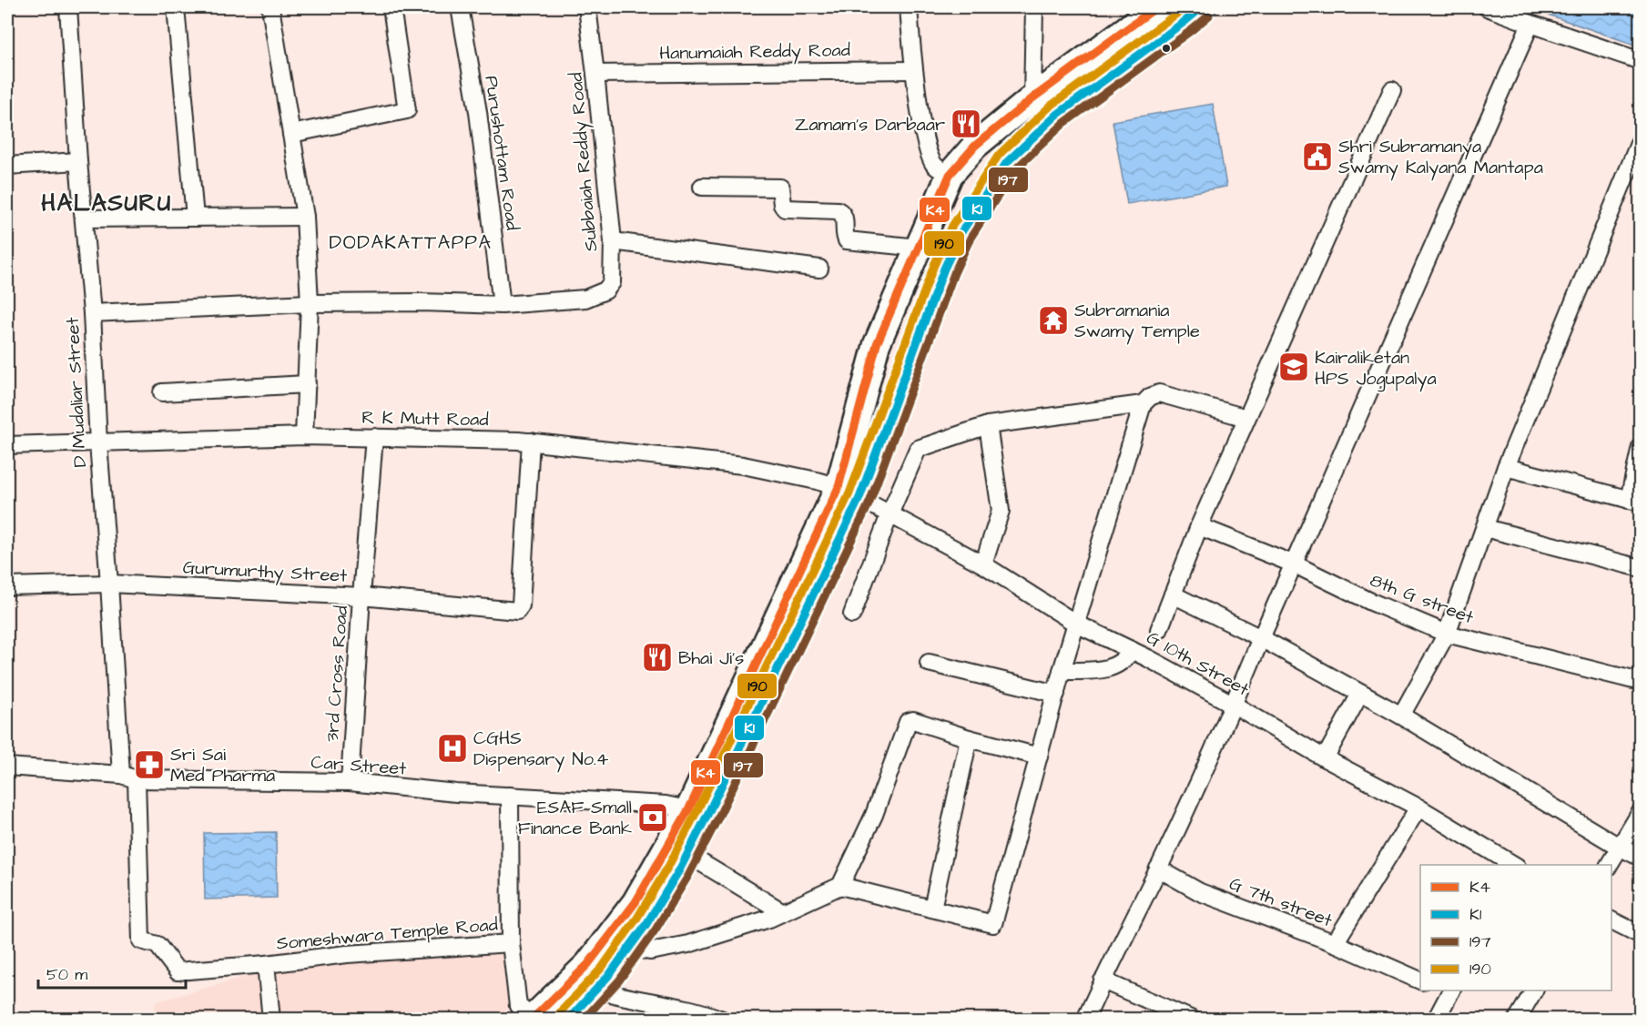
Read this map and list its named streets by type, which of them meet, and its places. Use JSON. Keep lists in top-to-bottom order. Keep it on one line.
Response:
{"streets":{"street":["Hanumaiah Reddy Road","Purushottam Road","Subbaiah Reddy Road","D Mudaliar Street","R K Mutt Road","Gurumurthy Street","8th G street","G 10th Street","3rd Cross Road","Car Street","G 7th street","Someshwara Temple Road"]},"crossings":[["Hanumaiah Reddy Road","Subbaiah Reddy Road"],["Purushottam Road","Subbaiah Reddy Road"],["D Mudaliar Street","R K Mutt Road"],["D Mudaliar Street","Gurumurthy Street"],["D Mudaliar Street","Car Street"],["D Mudaliar Street","Someshwara Temple Road"],["R K Mutt Road","Gurumurthy Street"],["R K Mutt Road","G 10th Street"],["R K Mutt Road","3rd Cross Road"],["Gurumurthy Street","3rd Cross Road"],["G 10th Street","G 7th street"],["3rd Cross Road","Car Street"],["Car Street","Someshwara Temple Road"]],"districts":["HALASURU","DODAKATTAPPA"],"places":{"restaurant":["Zamam's Darbaar","Bhai Ji's"],"public building":["Shri Subramanya Swamy Kalyana Mantapa"],"temple":["Subramania Swamy Temple"],"school or university":["Kairaliketan HPS Jogupalya"],"hospital":["CGHS Dispensary No.4"],"pharmacy":["Sri Sai Med Pharma"],"bank":["ESAF Small Finance Bank"]},"lines":["transit line K4","transit line K1","transit line 190","transit line 197"],"legend":["K4","K1","197","190"],"scale_bar":"50 m"}
